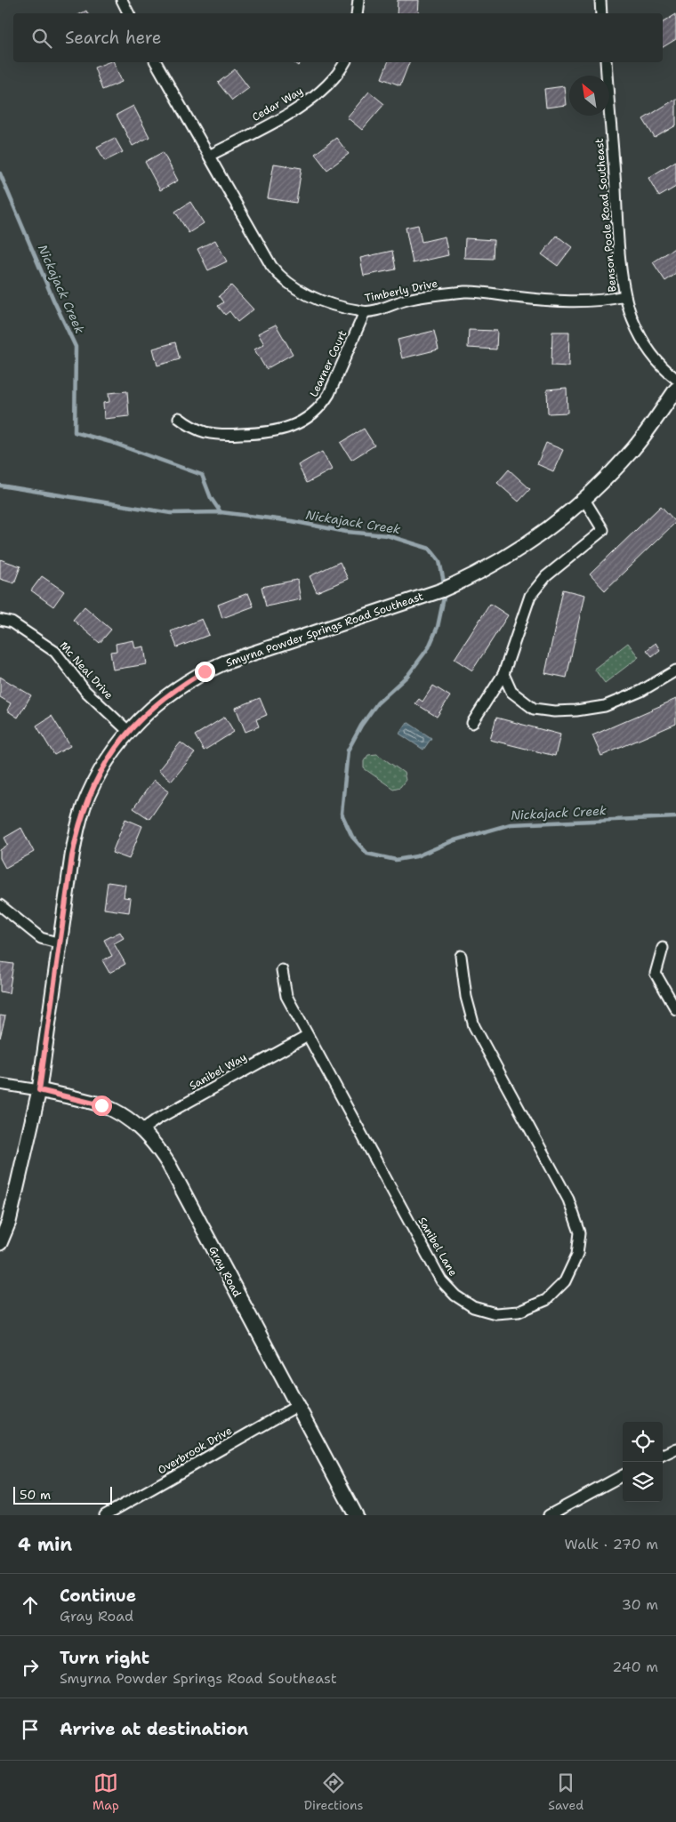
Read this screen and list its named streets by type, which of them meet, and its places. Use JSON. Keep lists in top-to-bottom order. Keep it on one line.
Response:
{"streets":{"street":["Cedar Way","Benson Poole Road Southeast","Timberly Drive","Learner Court","Smyrna Powder Springs Road Southeast","Mc Neal Drive","Sanibel Way","Sanibel Lane","Gray Road","Overbrook Drive"]},"crossings":[["Cedar Way","Timberly Drive"],["Benson Poole Road Southeast","Timberly Drive"],["Timberly Drive","Learner Court"],["Smyrna Powder Springs Road Southeast","Mc Neal Drive"],["Smyrna Powder Springs Road Southeast","Gray Road"],["Sanibel Way","Sanibel Lane"],["Sanibel Way","Gray Road"],["Gray Road","Overbrook Drive"]],"water":["Nickajack Creek"],"scale_bar":"50 m","north":"top left","page":{"search":"Search here","scale":"50 m","heading":["4 min","Walk · 270 m"],"list":[["Continue","Gray Road","30 m"],["Turn right","Smyrna Powder Springs Road Southeast","240 m"],"Arrive at destination"],"nav":["Map","Directions","Saved"]}}
